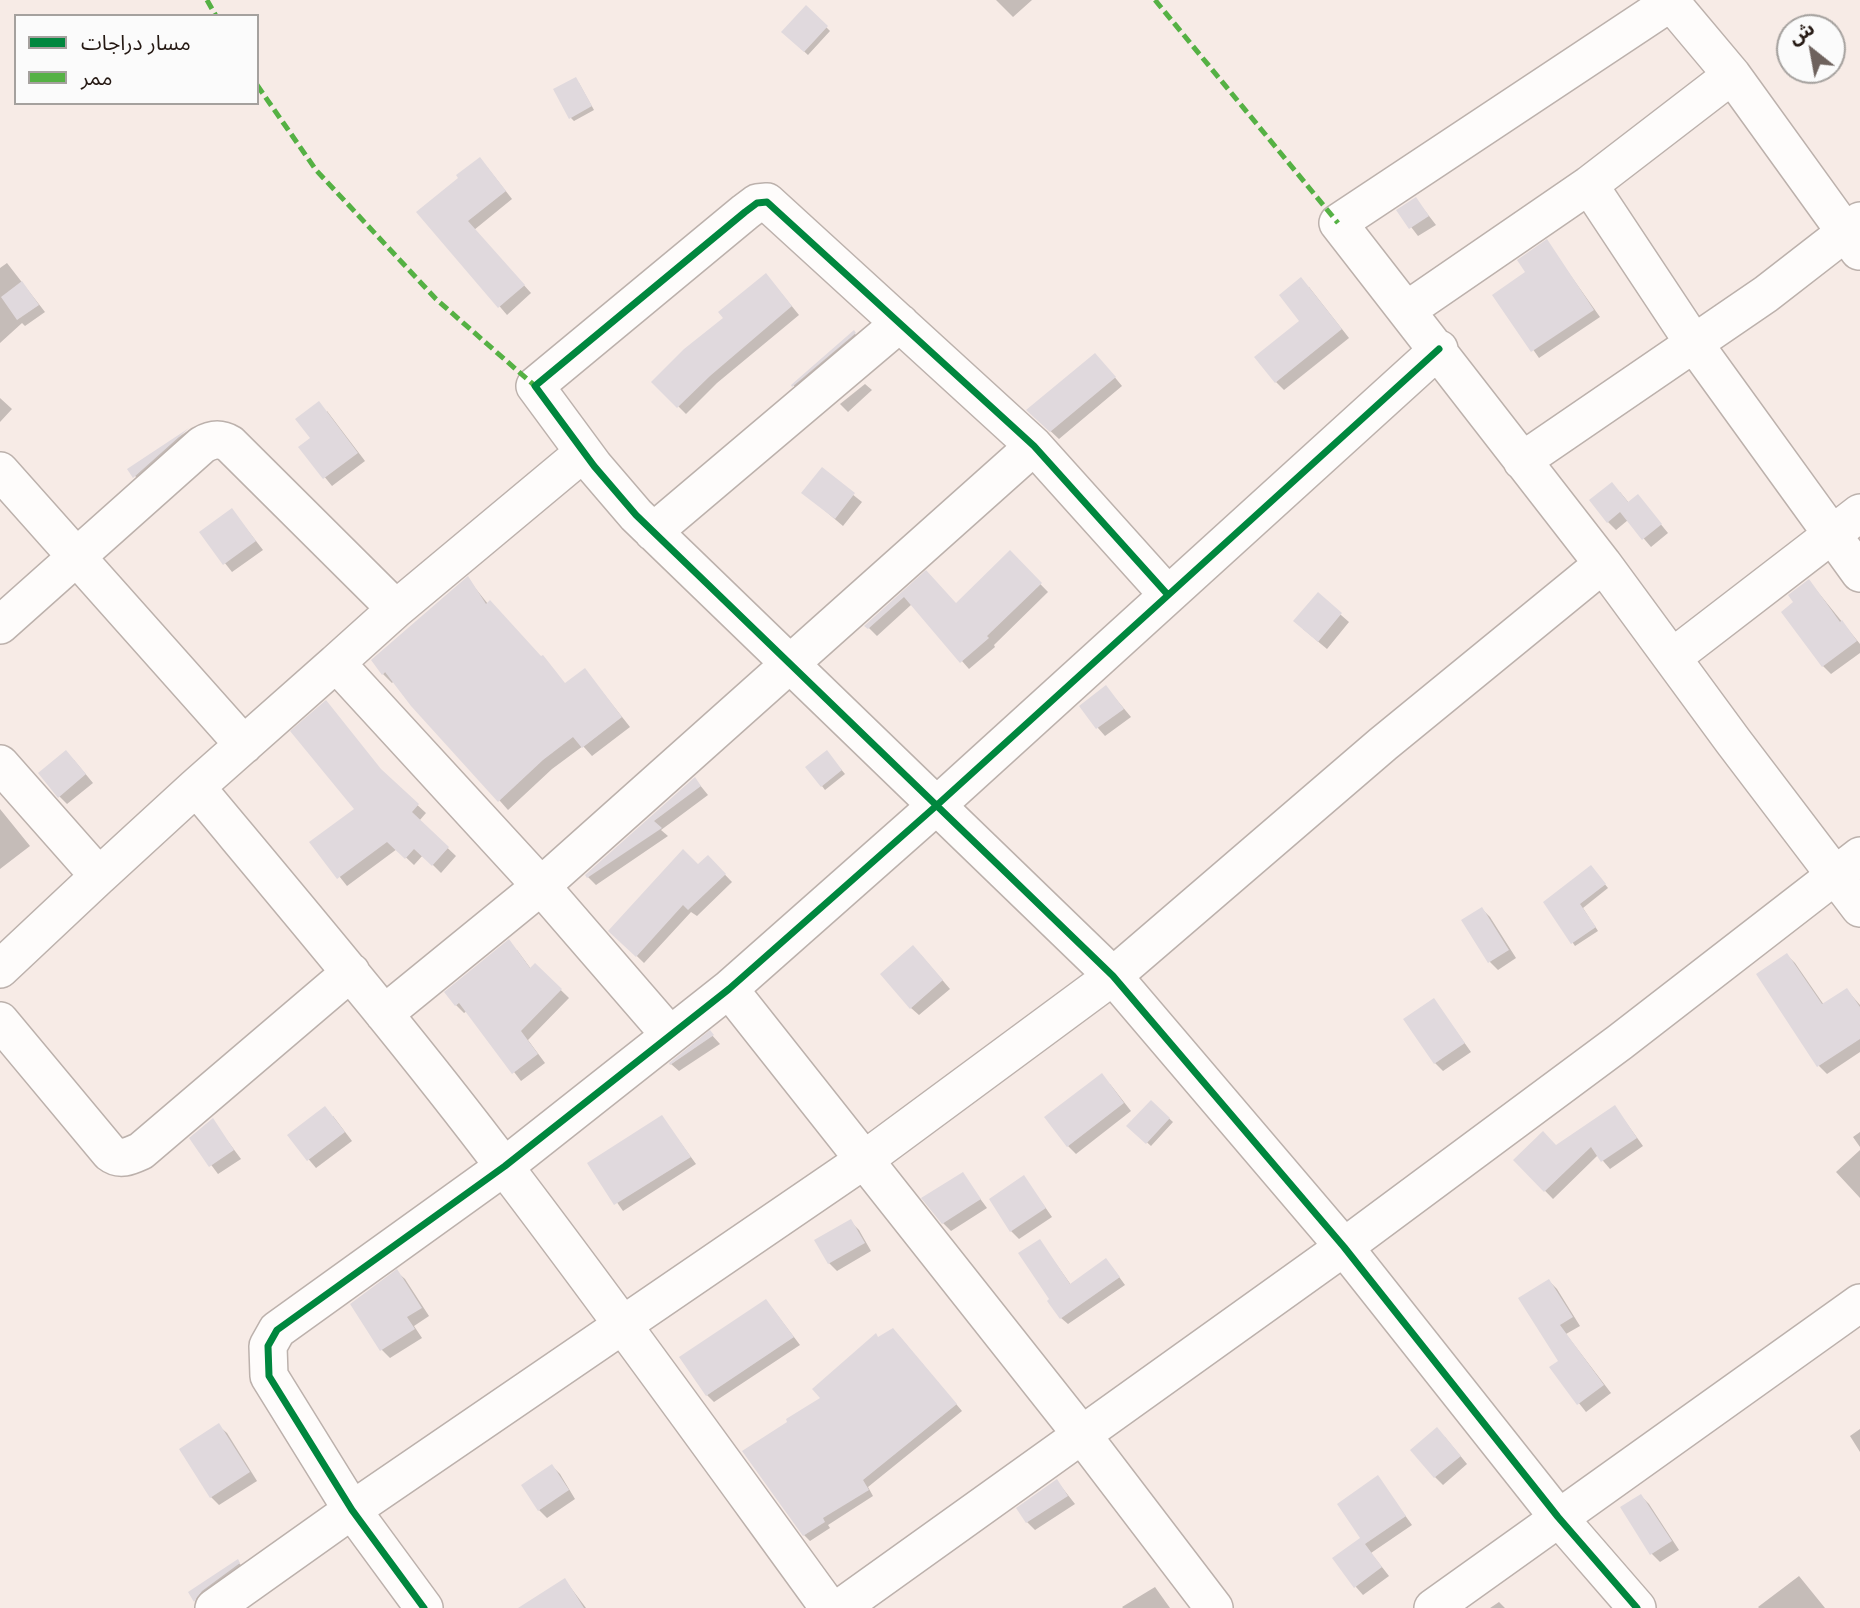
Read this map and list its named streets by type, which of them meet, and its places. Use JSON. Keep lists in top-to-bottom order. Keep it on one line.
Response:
{"legend":["مسار دراجات","ممر"],"north":"top left"}
